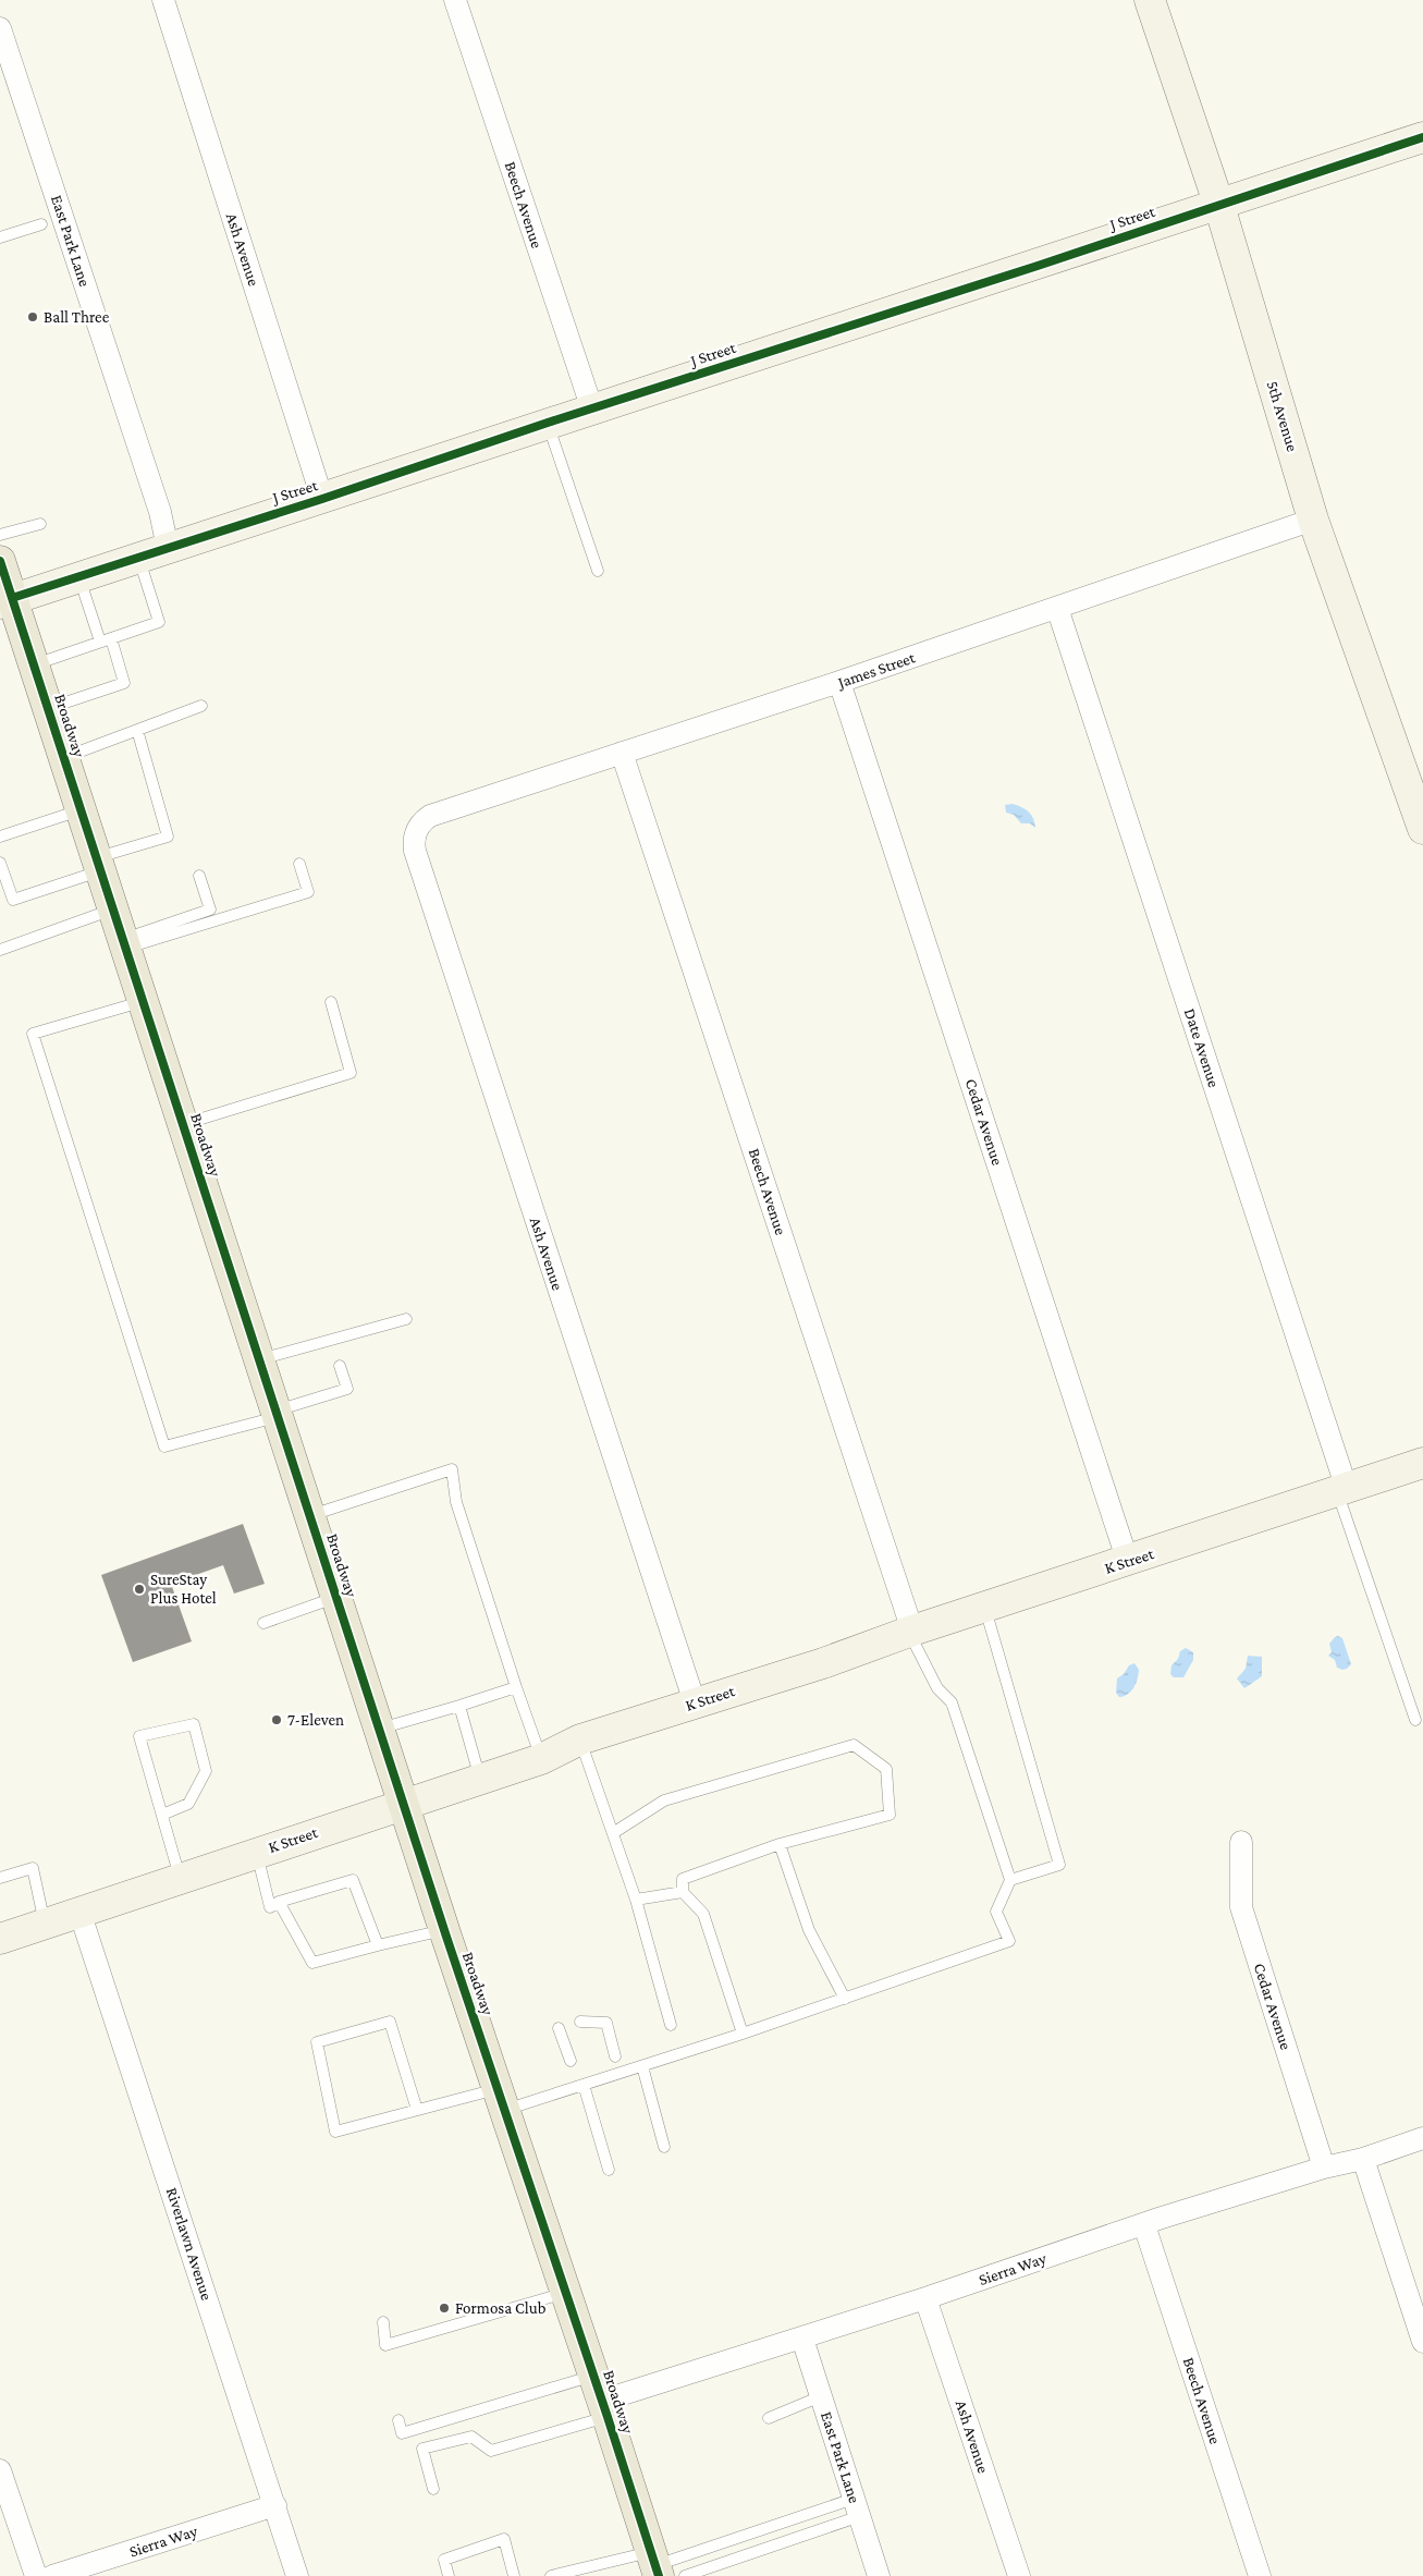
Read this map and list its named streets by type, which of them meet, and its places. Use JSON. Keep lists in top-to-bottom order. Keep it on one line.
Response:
{"streets":{"main road":["Broadway"],"street":["Beech Avenue","J Street","East Park Lane","Ash Avenue","5th Avenue","James Street","Date Avenue","Cedar Avenue","K Street","Riverlawn Avenue","Sierra Way"]},"crossings":[["Beech Avenue","J Street"],["Beech Avenue","James Street"],["Beech Avenue","K Street"],["Beech Avenue","Sierra Way"],["J Street","East Park Lane"],["J Street","Ash Avenue"],["J Street","5th Avenue"],["J Street","Broadway"],["East Park Lane","Sierra Way"],["Ash Avenue","James Street"],["Ash Avenue","K Street"],["Ash Avenue","Sierra Way"],["5th Avenue","James Street"],["James Street","Date Avenue"],["James Street","Cedar Avenue"],["Broadway","K Street"],["Broadway","Sierra Way"],["Date Avenue","K Street"],["Cedar Avenue","K Street"],["Cedar Avenue","Sierra Way"],["K Street","Riverlawn Avenue"],["Riverlawn Avenue","Sierra Way"]],"places":["Ball Three","SureStay Plus Hotel","7-Eleven","Formosa Club"]}
